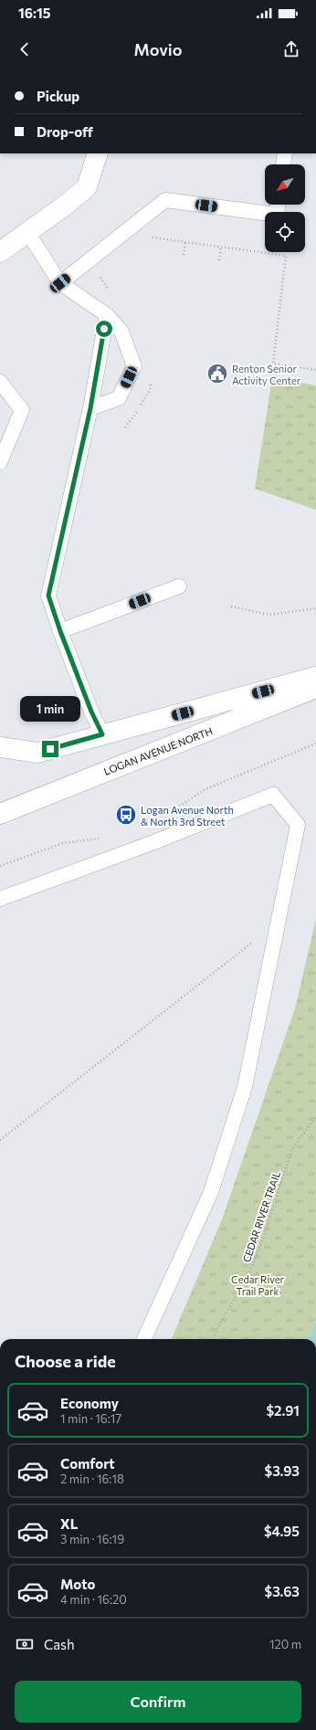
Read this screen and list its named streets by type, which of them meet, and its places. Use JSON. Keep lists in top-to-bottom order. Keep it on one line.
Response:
{"streets":{"main road":["LOGAN AVENUE NORTH"],"path":["CEDAR RIVER TRAIL"]},"parks":["Cedar River Trail Park"],"places":{"public building":["Renton Senior Activity Center"],"bus stop":["Logan Avenue North & North 3rd Street"]},"north":"bottom left","page":{"status":"16:15","header":"Movio","banner":["Pickup","Drop-off"],"bubble":"1 min","heading":"Choose a ride","list":[{"name":"Economy","note":"1 min · 16:17","value":"$2.91"},{"name":"Comfort","note":"2 min · 16:18","value":"$3.93"},{"name":"XL","note":"3 min · 16:19","value":"$4.95"},{"name":"Moto","note":"4 min · 16:20","value":"$3.63"}],"pay":["Cash","120 m"],"buttons":"Confirm"}}
